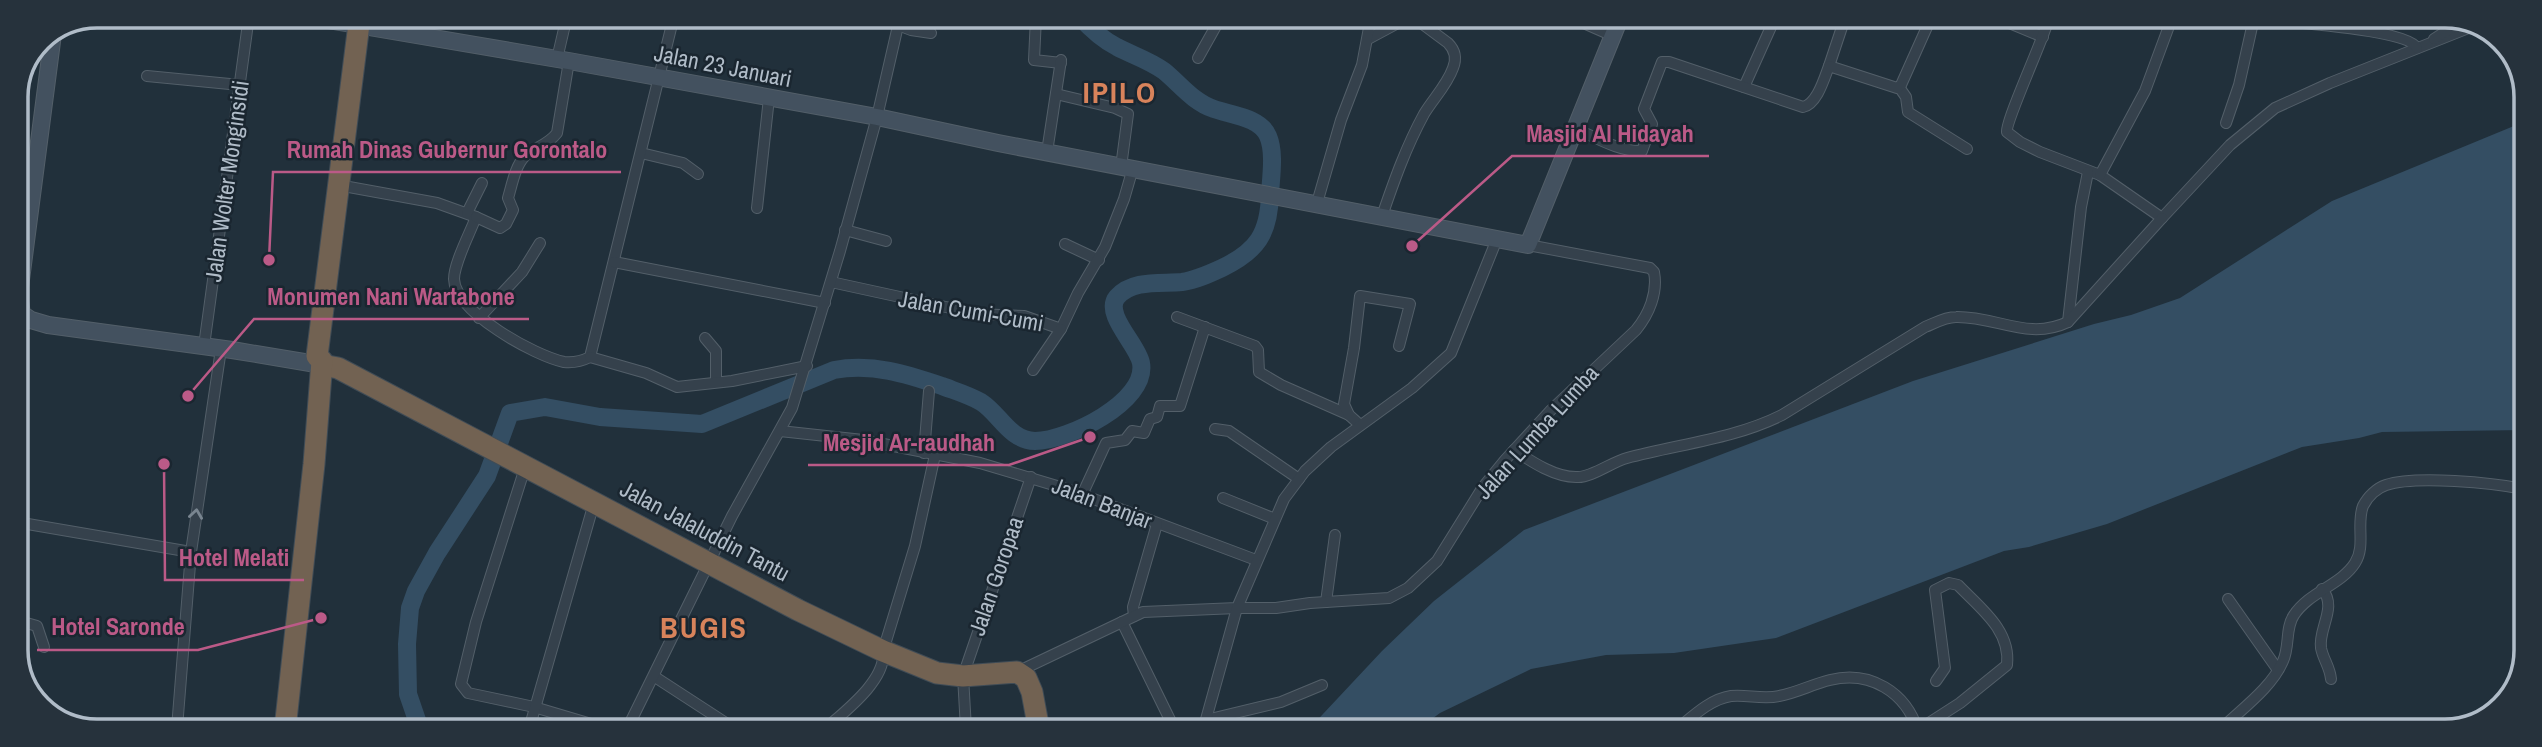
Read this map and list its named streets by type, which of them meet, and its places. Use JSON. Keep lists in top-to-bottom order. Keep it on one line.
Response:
{"streets":{"highway":["Jalan Jalaluddin Tantu"],"street":["Jalan 23 Januari","Jalan Wolter Monginsidi","Jalan Cumi-Cumi","Jalan Lumba Lumba","Jalan Banjar","Jalan Goropaa"]},"crossings":[["Jalan 23 Januari","Jalan Cumi-Cumi"],["Jalan 23 Januari","Jalan Lumba Lumba"],["Jalan Lumba Lumba","Jalan Jalaluddin Tantu"],["Jalan Banjar","Jalan Goropaa"],["Jalan Jalaluddin Tantu","Jalan Goropaa"]],"districts":["IPILO","BUGIS"],"places":["Masjid Al Hidayah","Rumah Dinas Gubernur Gorontalo","Monumen Nani Wartabone","Mesjid Ar-raudhah","Hotel Melati","Hotel Saronde"]}
